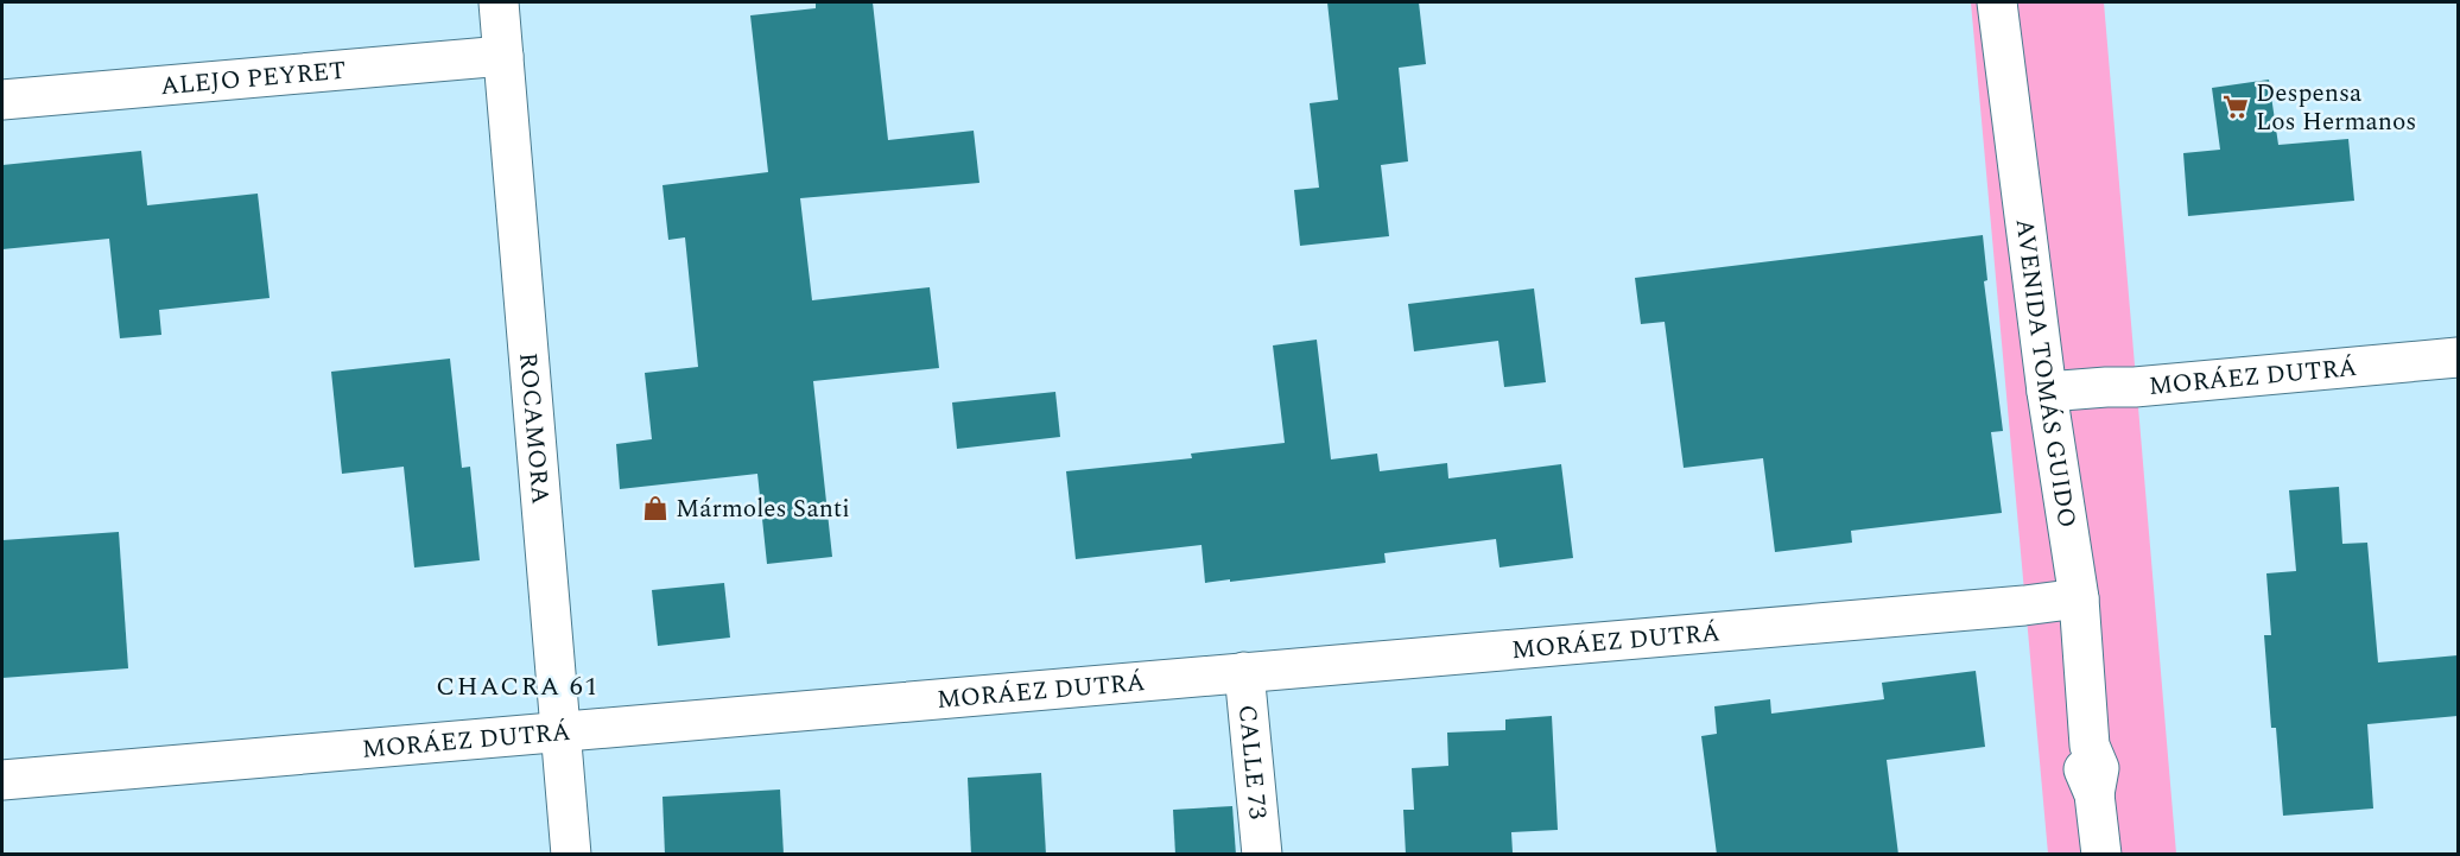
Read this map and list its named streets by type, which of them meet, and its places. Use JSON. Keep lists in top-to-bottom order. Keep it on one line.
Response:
{"streets":{"street":["ALEJO PEYRET","AVENIDA TOMÁS GUIDO","MORÁEZ DUTRÁ","ROCAMORA","CALLE 73"]},"crossings":[["ALEJO PEYRET","ROCAMORA"],["AVENIDA TOMÁS GUIDO","MORÁEZ DUTRÁ"],["MORÁEZ DUTRÁ","ROCAMORA"],["MORÁEZ DUTRÁ","CALLE 73"]],"districts":["CHACRA 61"],"places":{"supermarket":["Despensa Los Hermanos"],"shop":["Mármoles Santi"]}}
